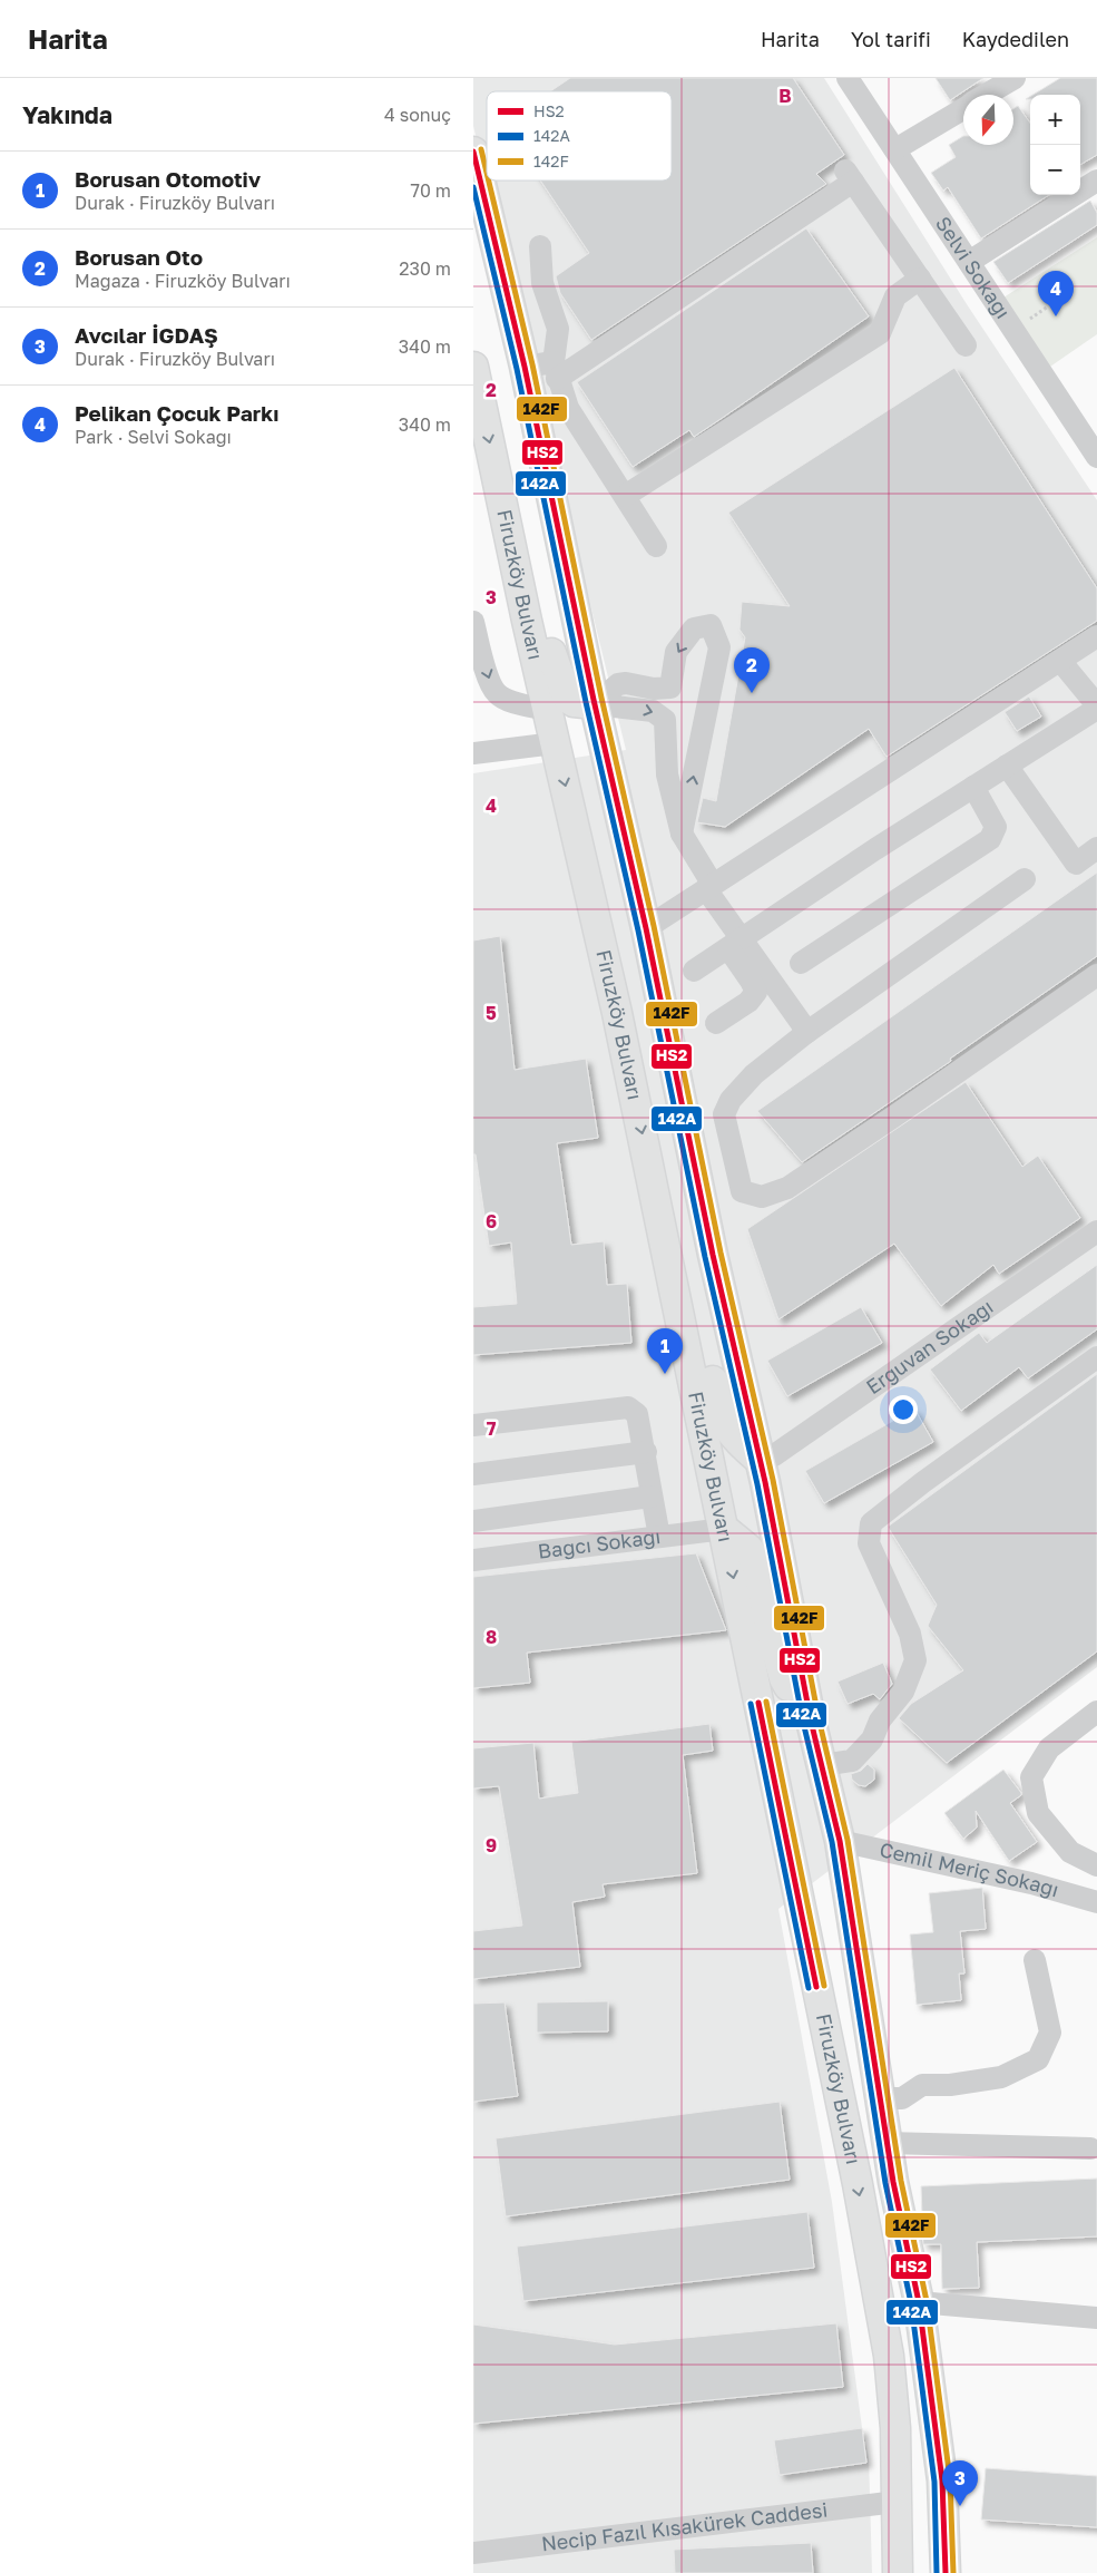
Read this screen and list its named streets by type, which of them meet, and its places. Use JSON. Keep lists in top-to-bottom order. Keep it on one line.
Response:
{"streets":{"main road":["Firuzköy Bulvarı"],"street":["Selvi Sokağı","Erguvan Sokağı","Bağcı Sokağı","Cemil Meriç Sokağı","Necip Fazıl Kısakürek Caddesi"]},"crossings":[["Firuzköy Bulvarı","Erguvan Sokağı"],["Firuzköy Bulvarı","Bağcı Sokağı"],["Firuzköy Bulvarı","Cemil Meriç Sokağı"],["Firuzköy Bulvarı","Necip Fazıl Kısakürek Caddesi"]],"lines":["transit line 142F","transit line HS2","transit line 142A"],"legend":["HS2","142A","142F"],"north":"bottom","page":{"header":"Harita","nav":["Harita","Yol tarifi","Kaydedilen"],"heading":["Yakında","4 sonuç"],"map_buttons":["+","−"],"list":[{"mark":"1","name":"Borusan Otomotiv","note":"Durak · Firuzköy Bulvarı","value":"70 m"},{"mark":"2","name":"Borusan Oto","note":"Mağaza · Firuzköy Bulvarı","value":"230 m"},{"mark":"3","name":"Avcılar İGDAŞ","note":"Durak · Firuzköy Bulvarı","value":"340 m"},{"mark":"4","name":"Pelikan Çocuk Parkı","note":"Park · Selvi Sokağı","value":"340 m"}],"pins":["4","2","1","3"]},"grid":{"columns":["B"],"rows":["2","3","4","5","6","7","8","9"]}}
